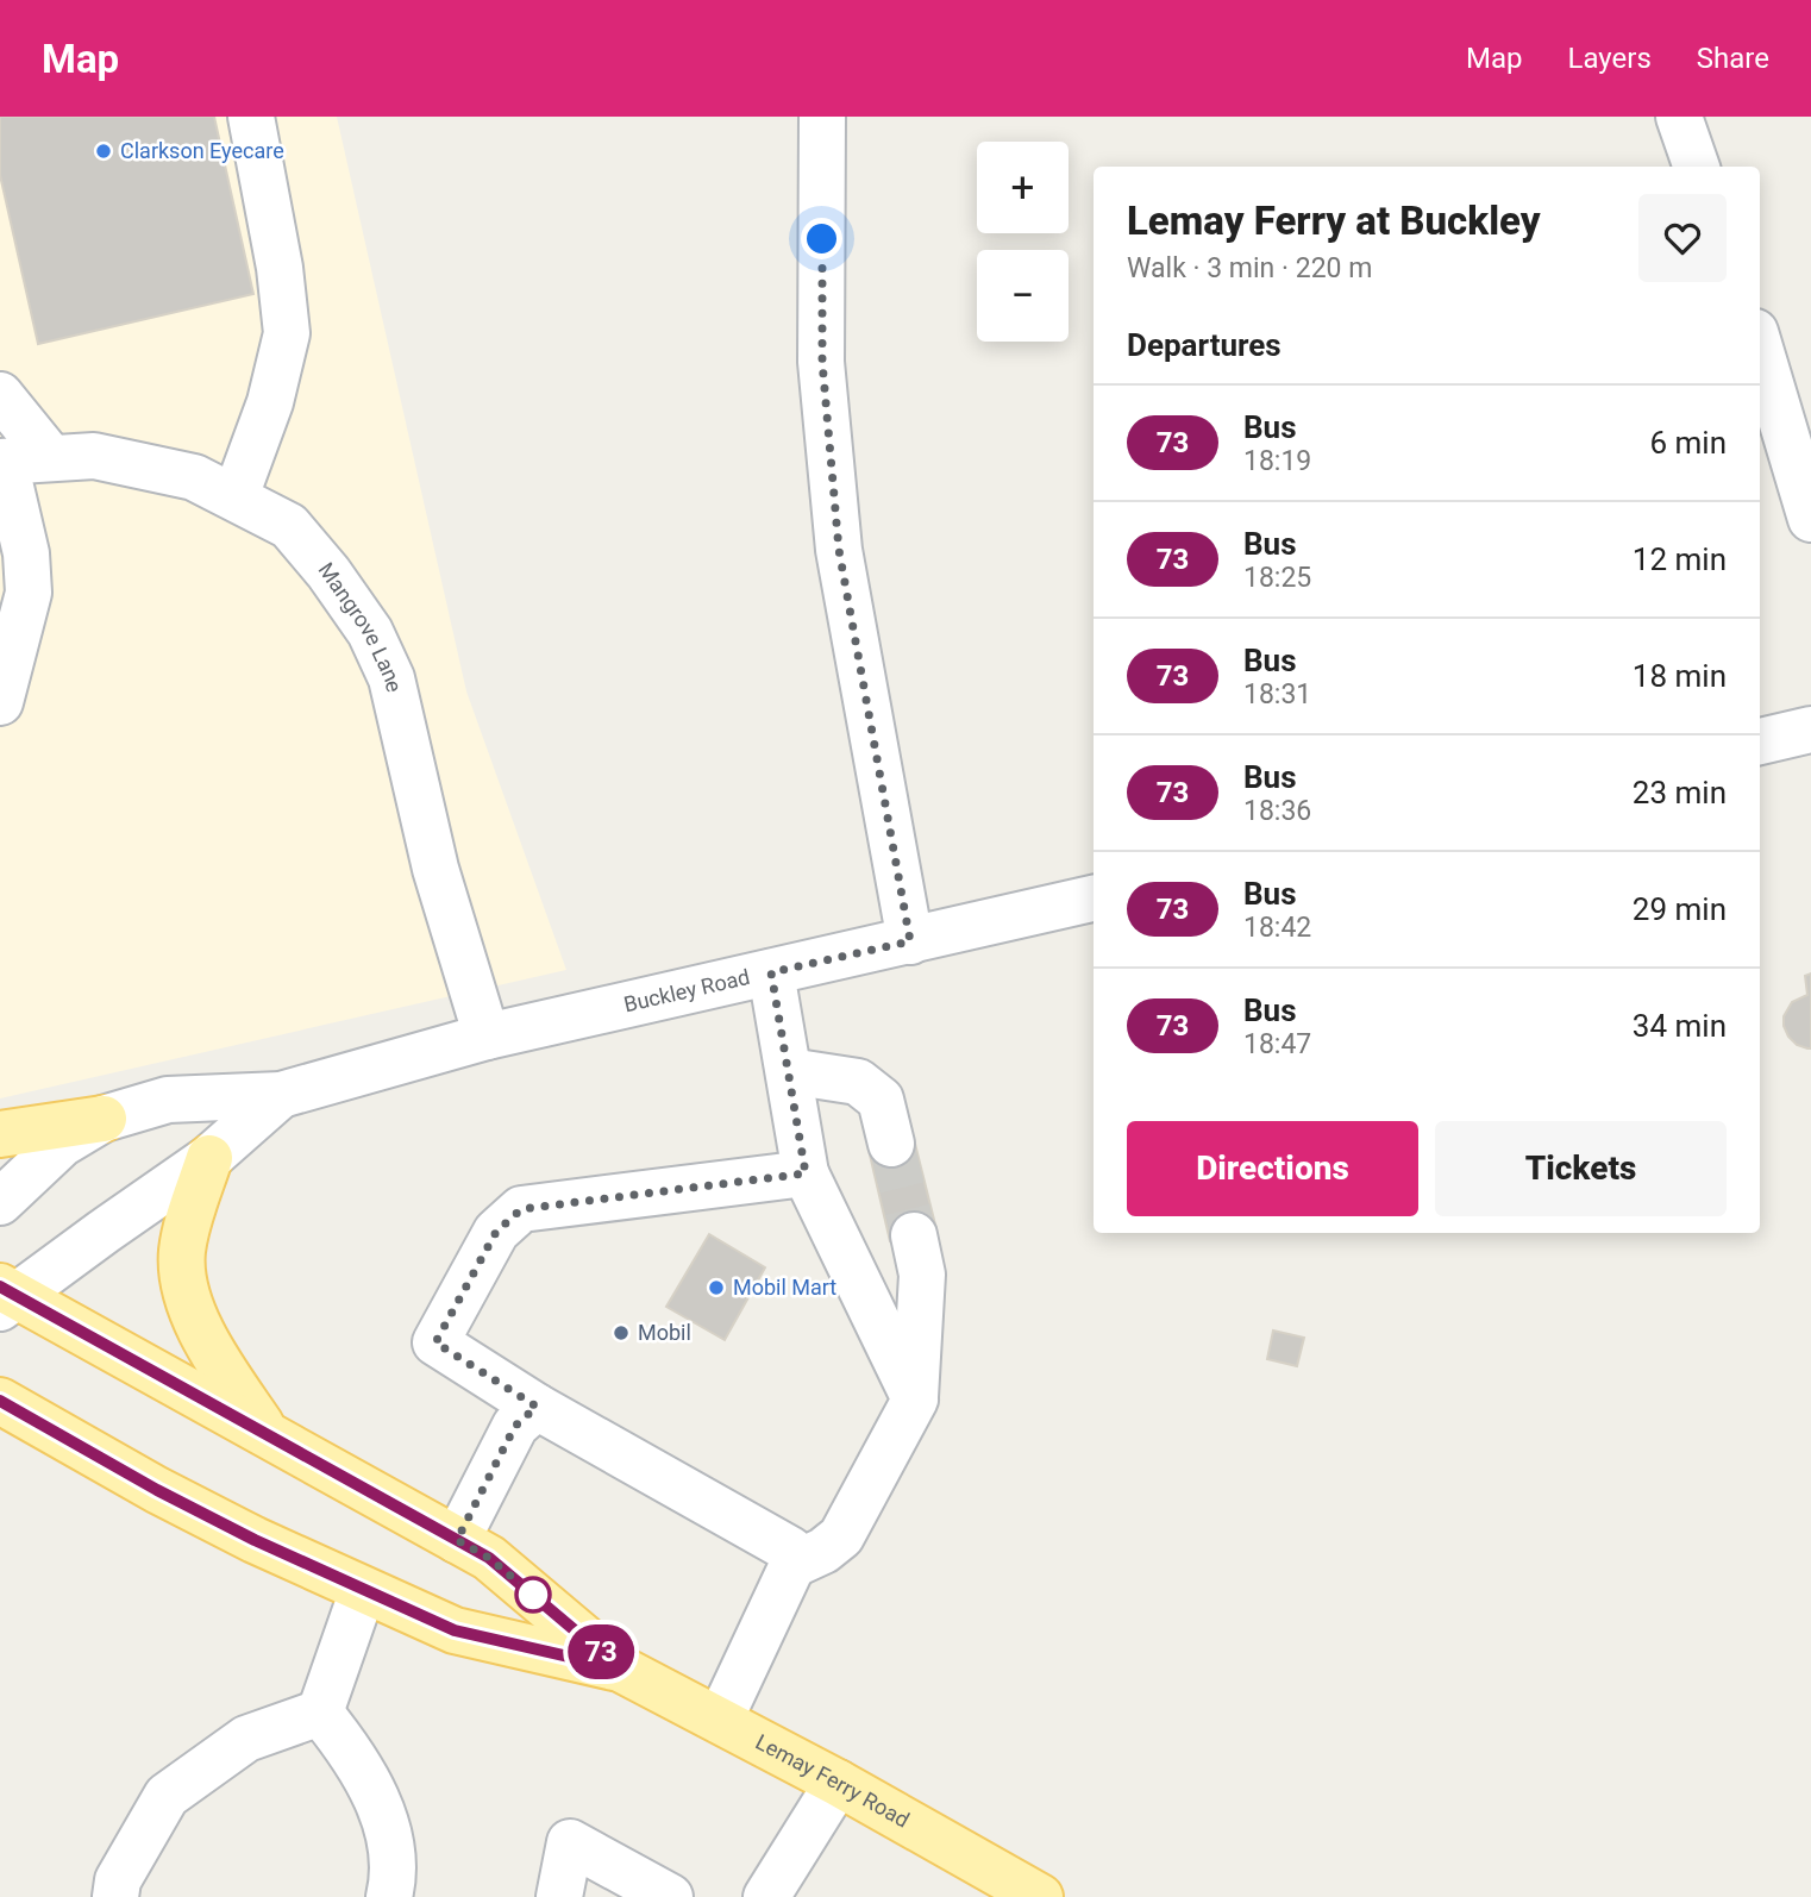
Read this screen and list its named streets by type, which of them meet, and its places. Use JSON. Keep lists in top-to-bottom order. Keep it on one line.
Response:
{"streets":{"main road":["Lemay Ferry Road"],"street":["Mangrove Lane","Buckley Road"]},"crossings":[["Mangrove Lane","Buckley Road"],["Buckley Road","Lemay Ferry Road"]],"places":["Clarkson Eyecare","Mobil Mart","Mobil"],"lines":["bus line 73"],"page":{"header":"Map","nav":["Map","Layers","Share"],"on_map":"73","map_buttons":["+","−"],"heading":[["Lemay Ferry at Buckley","Walk · 3 min · 220 m"],"Departures"],"list":[{"mark":"73","name":"Bus","note":"18:19","value":"6 min"},{"mark":"73","name":"Bus","note":"18:25","value":"12 min"},{"mark":"73","name":"Bus","note":"18:31","value":"18 min"},{"mark":"73","name":"Bus","note":"18:36","value":"23 min"},{"mark":"73","name":"Bus","note":"18:42","value":"29 min"},{"mark":"73","name":"Bus","note":"18:47","value":"34 min"}],"buttons":["Directions","Tickets"]}}
